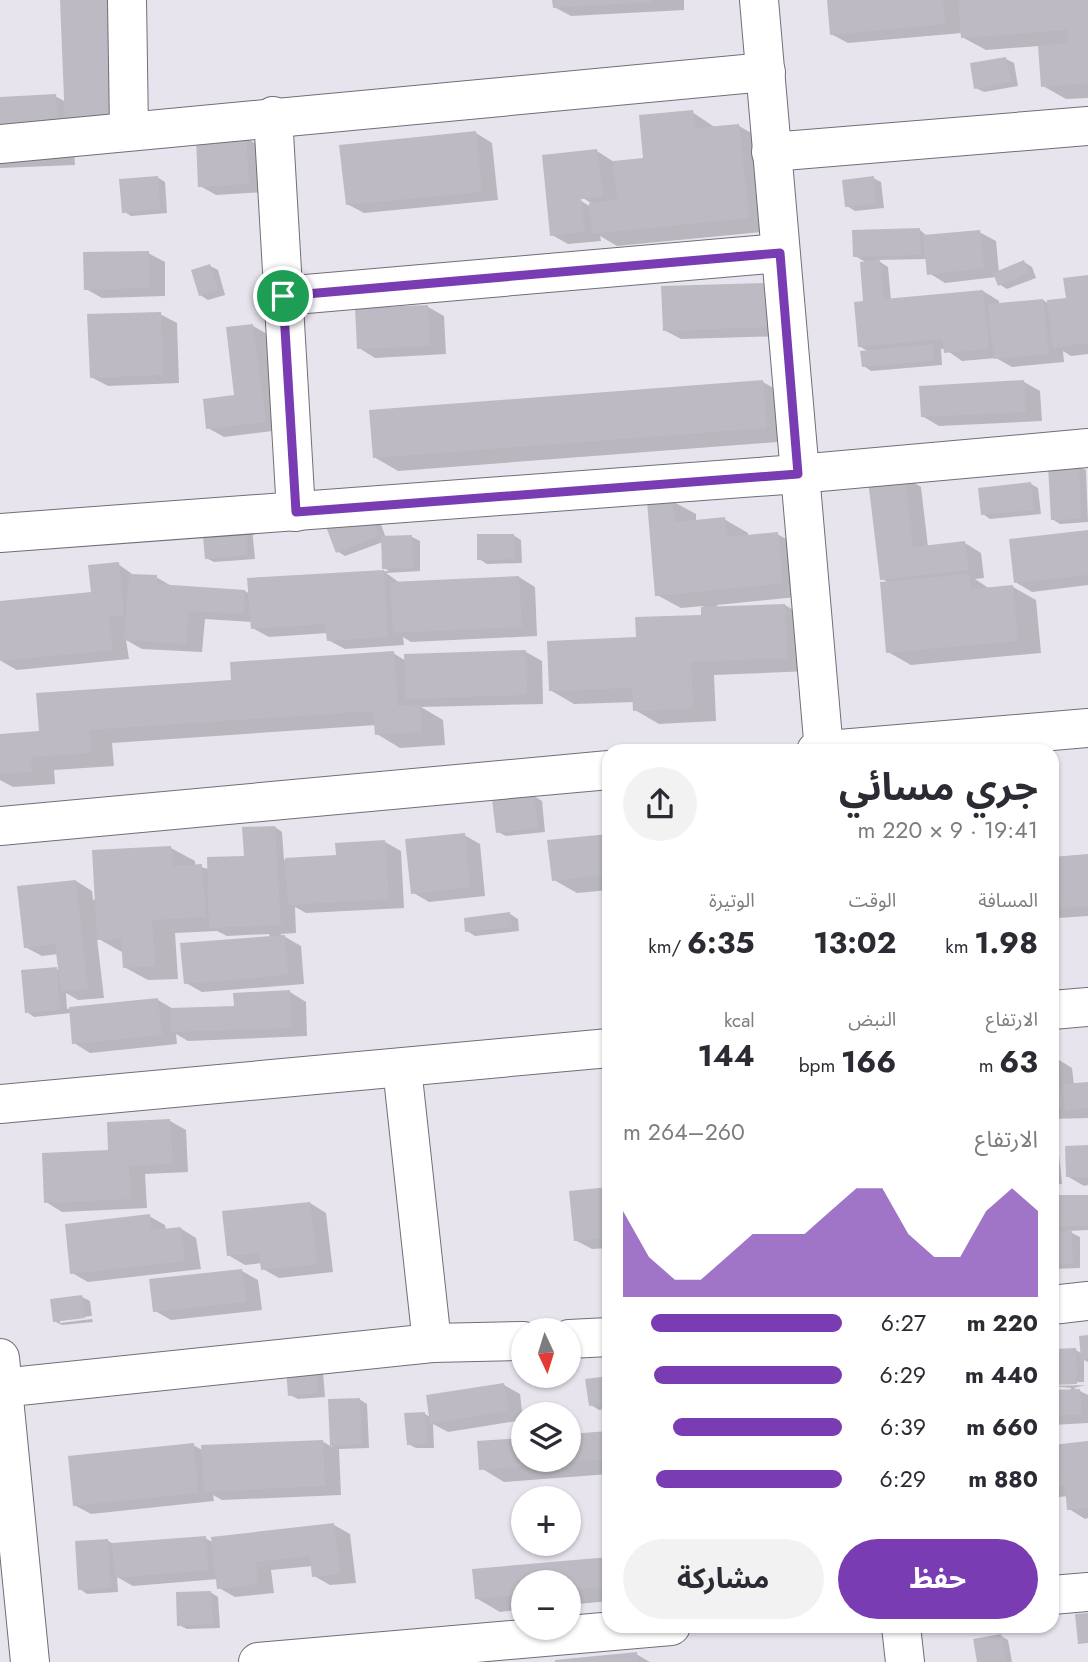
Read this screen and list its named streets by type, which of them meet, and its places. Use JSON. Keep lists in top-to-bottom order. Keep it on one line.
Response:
{"north":"bottom","page":{"heading":["جري مسائي","19:41 · 9 × 220 m"],"stats":[["المسافة","1.98 km"],["الوقت","13:02"],["الوتيرة","6:35 /km"],["الارتفاع","63 m"],["النبض","166 bpm"],["kcal","144"]],"chart":["الارتفاع","260–264 m"],"list":[{"name":"220 m","note":"6:27"},{"name":"440 m","note":"6:29"},{"name":"660 m","note":"6:39"},{"name":"880 m","note":"6:29"}],"map_buttons":["+","−"],"buttons":["حفظ","مشاركة"]}}
